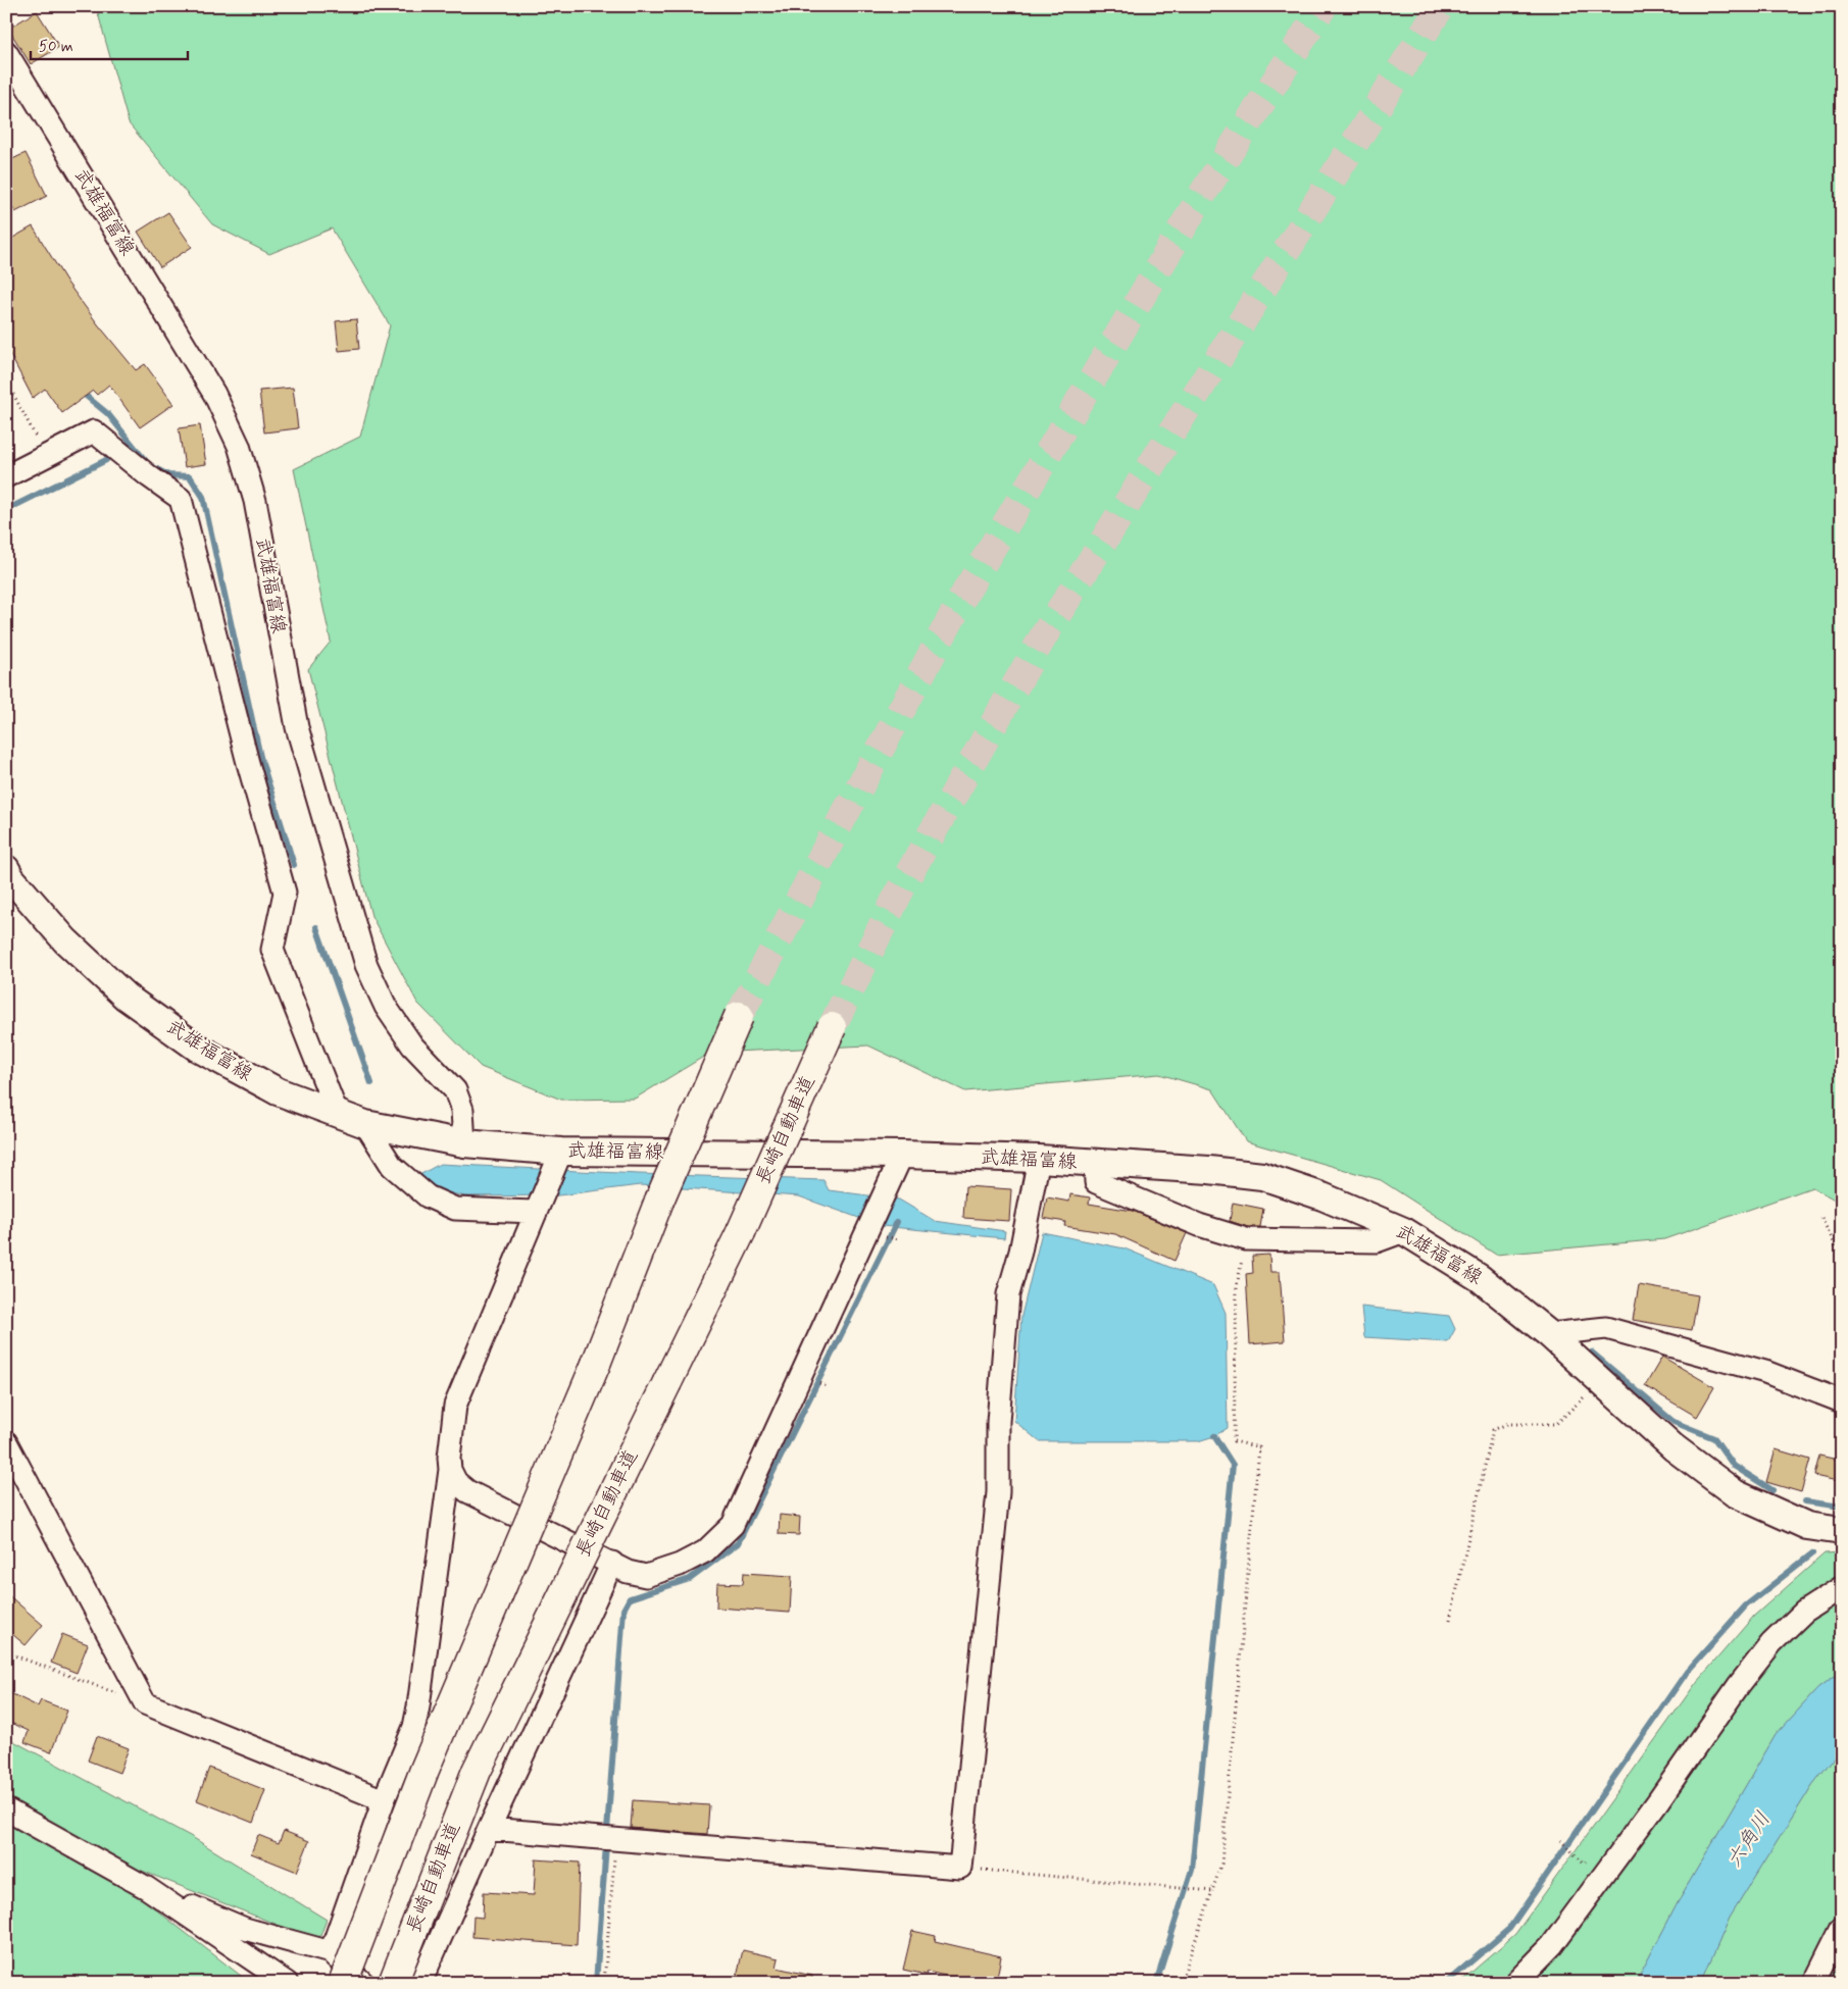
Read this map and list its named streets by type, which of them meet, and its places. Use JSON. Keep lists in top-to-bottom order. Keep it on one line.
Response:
{"streets":{"highway":["長崎自動車道"],"main road":["武雄福富線"]},"water":["六角川"],"scale_bar":"50 m"}
